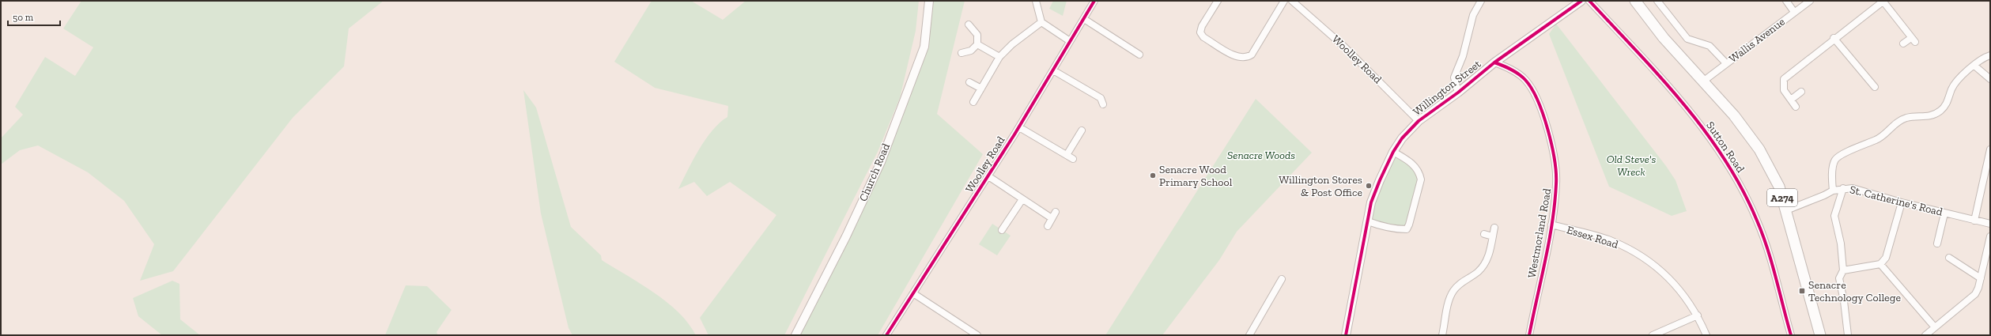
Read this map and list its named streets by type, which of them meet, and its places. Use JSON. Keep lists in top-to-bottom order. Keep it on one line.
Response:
{"streets":{"main road":["A274"],"street":["Wallis Avenue","Woolley Road","Willington Street","Sutton Road","Church Road","St. Catherine's Road","Westmorland Road","Essex Road"]},"crossings":[["Wallis Avenue","A274"],["Woolley Road","Willington Street"],["Willington Street","Westmorland Road"],["A274","St. Catherine's Road"],["Westmorland Road","Essex Road"]],"parks":["Senacre Woods","Old Steve's Wreck"],"places":{"other":["Senacre Wood Primary School","Willington Stores & Post Office"],"transit":["Senacre Technology College"]},"scale_bar":"50 m"}
